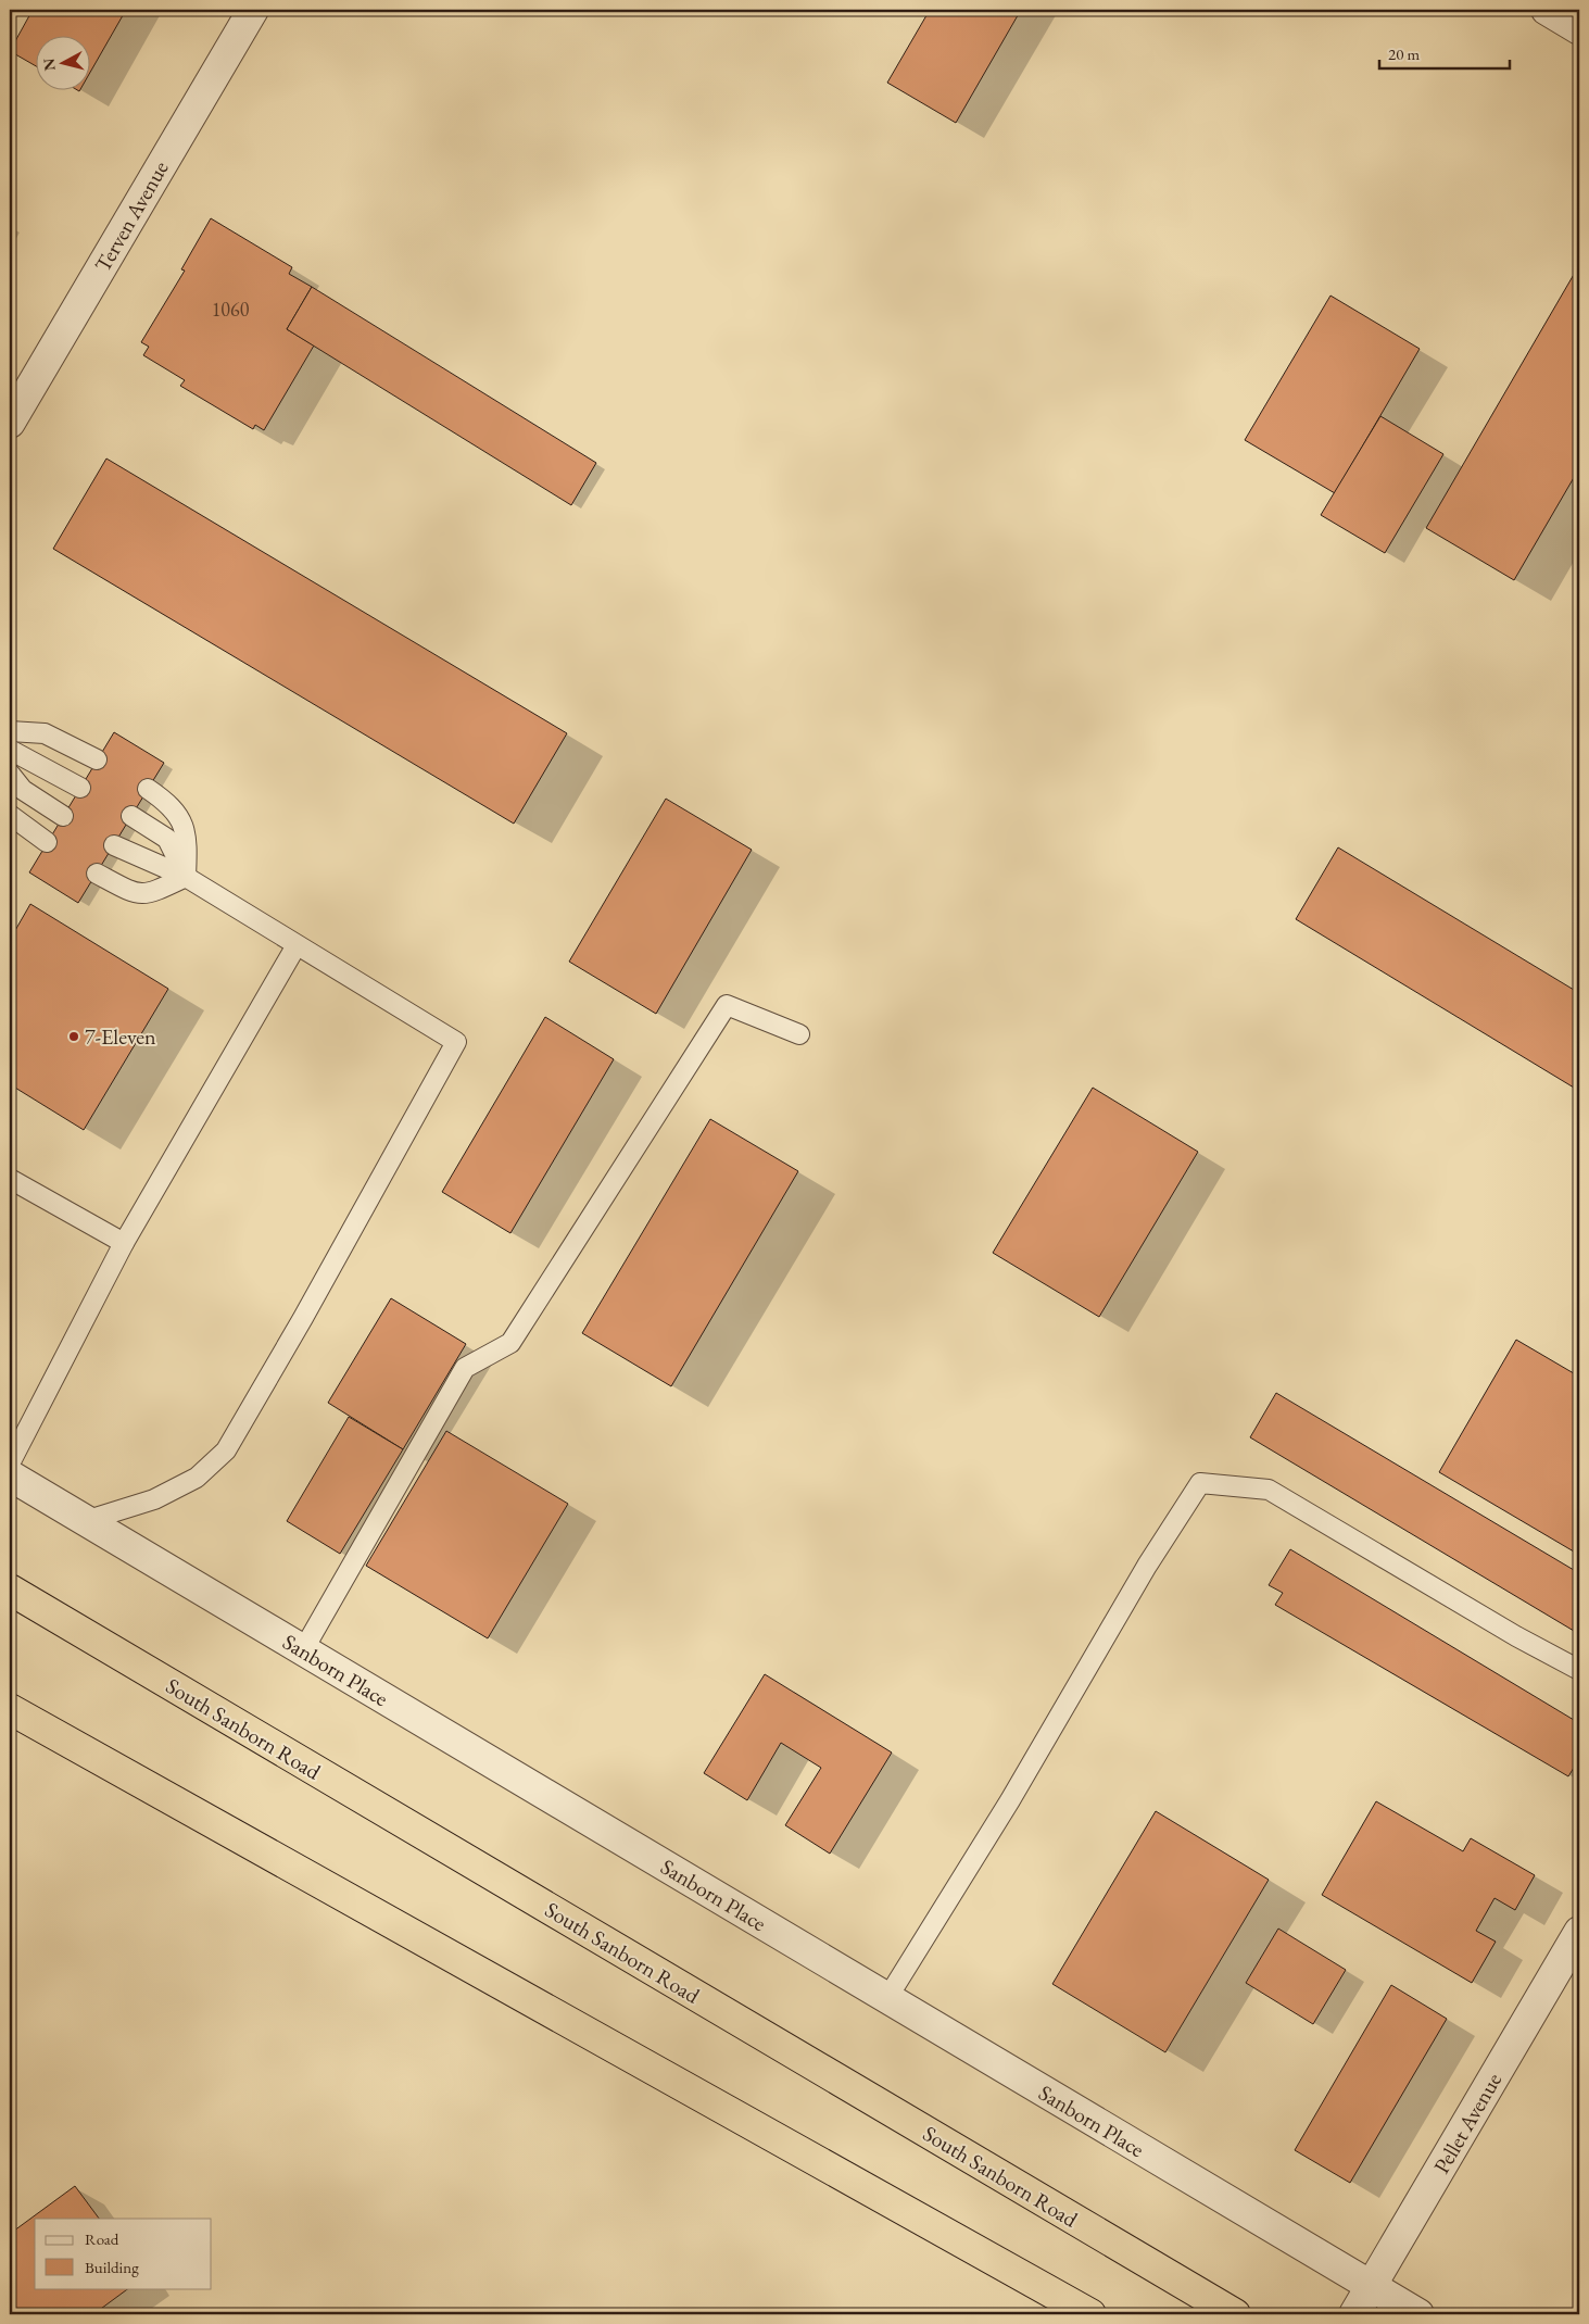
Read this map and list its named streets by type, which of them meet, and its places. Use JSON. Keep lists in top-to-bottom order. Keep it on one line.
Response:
{"streets":{"highway":["South Sanborn Road"],"street":["Terven Avenue","Sanborn Place","Pellet Avenue"]},"crossings":[["Sanborn Place","Pellet Avenue"]],"places":["7-Eleven"],"house_numbers":["1060"],"legend":["Road","Building"],"scale_bar":"20 m","north":"left"}
